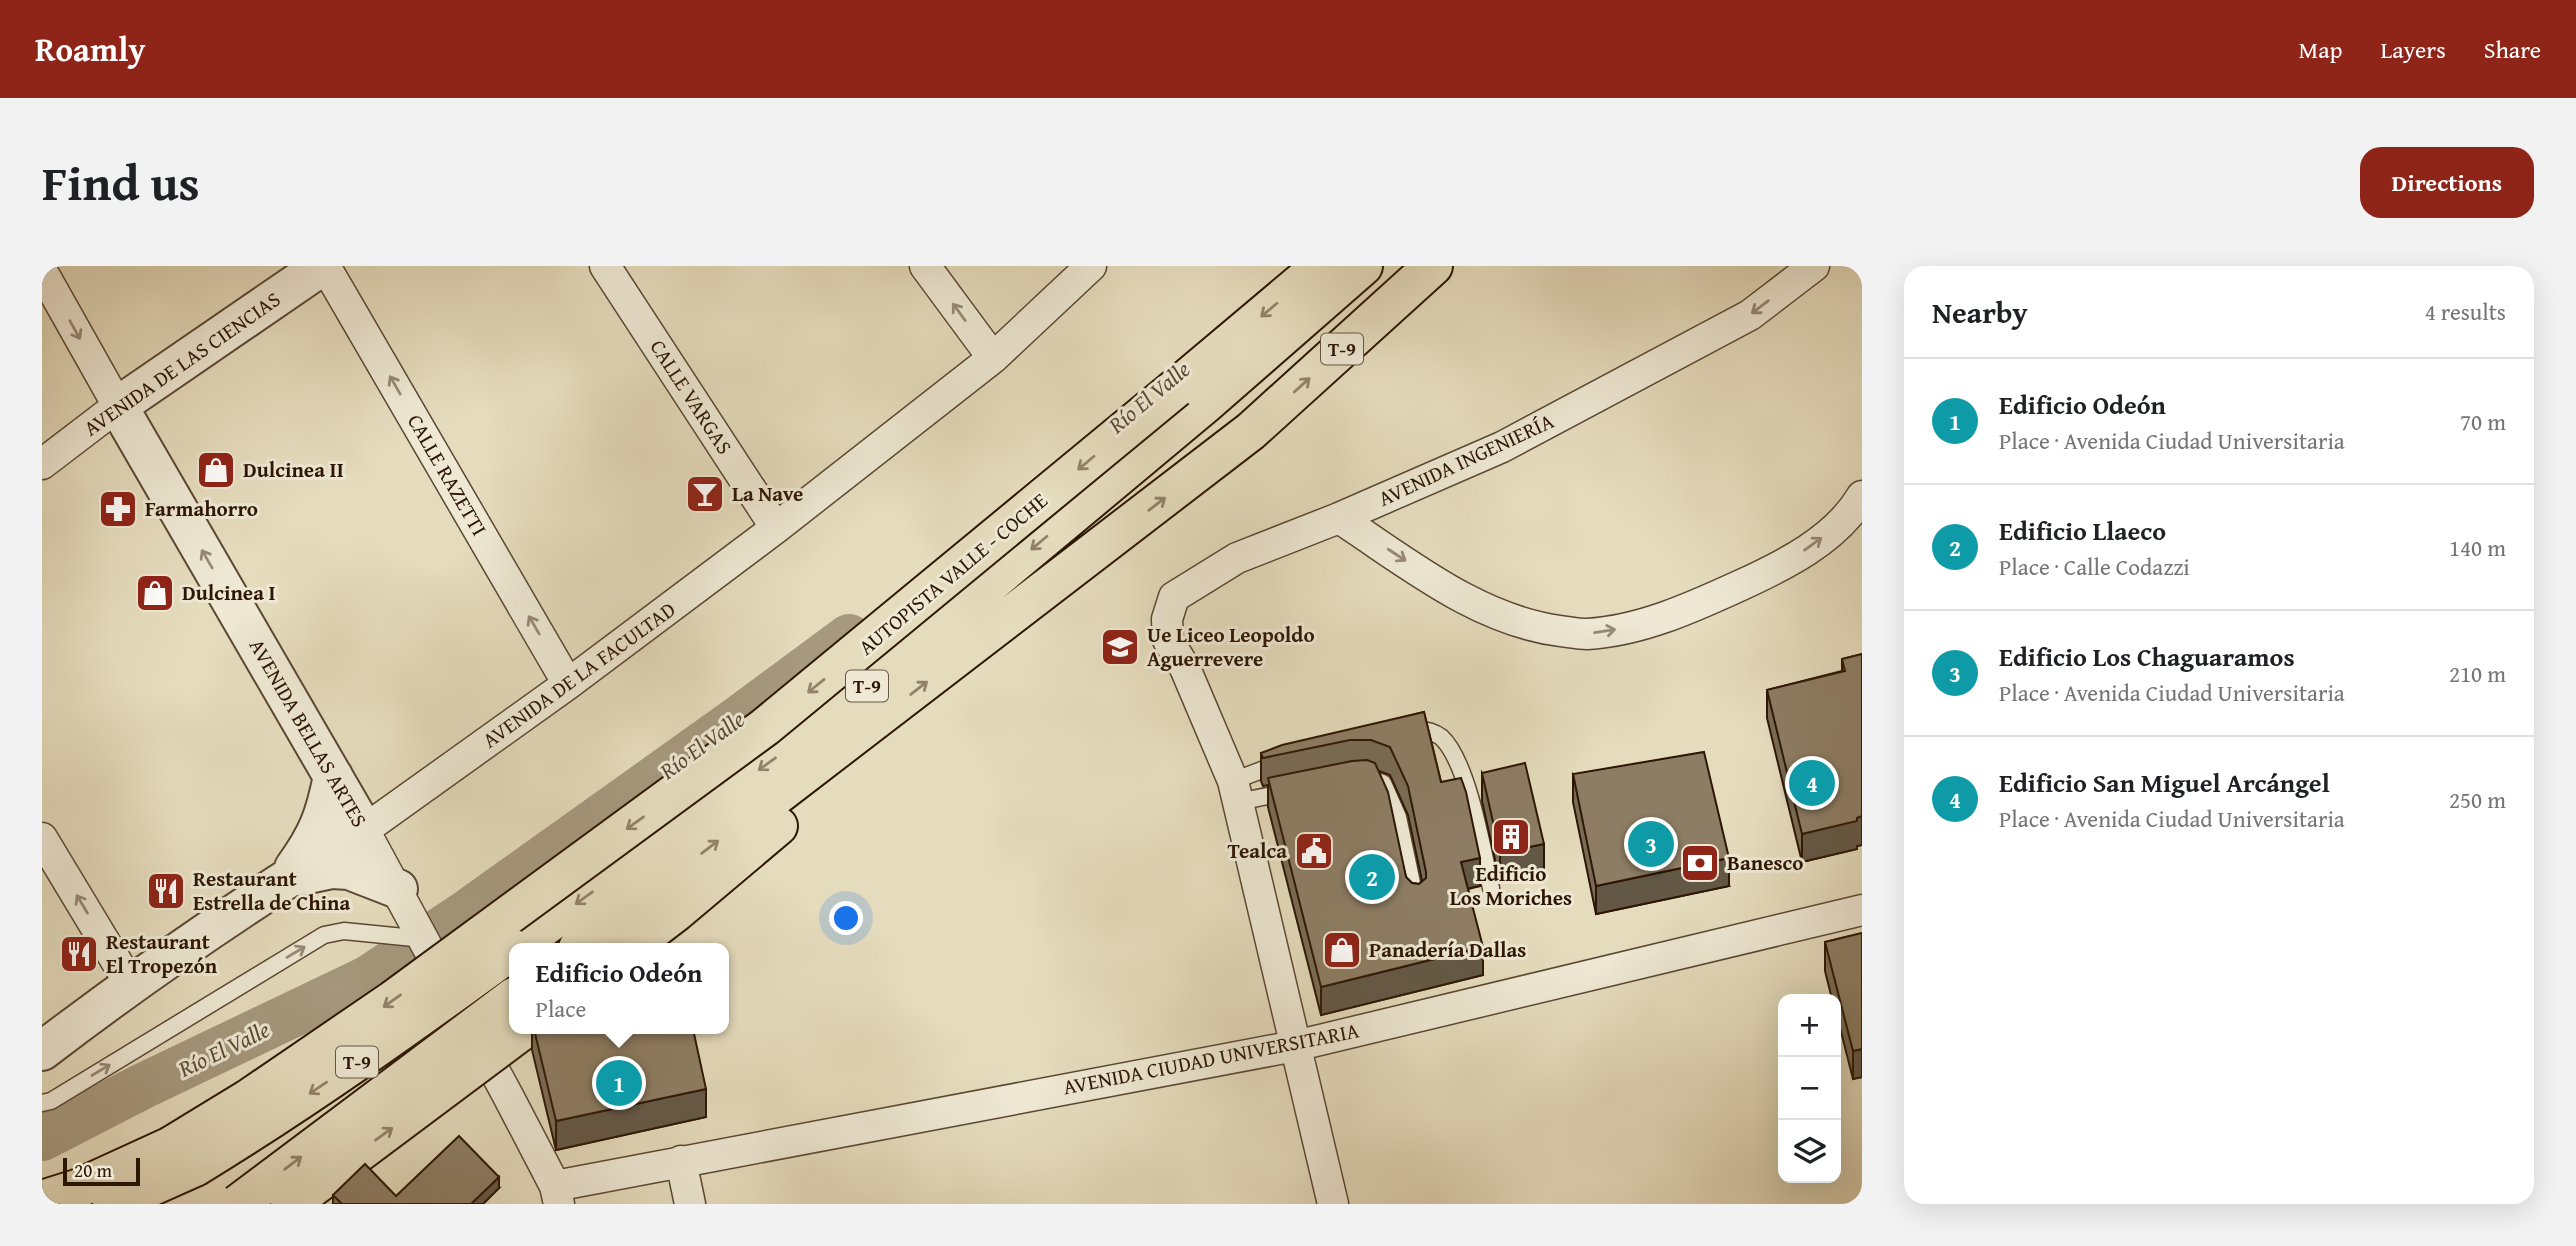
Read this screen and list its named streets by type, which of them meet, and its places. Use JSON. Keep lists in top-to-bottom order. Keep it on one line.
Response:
{"streets":{"highway":["T-9","AUTOPISTA VALLE - COCHE"],"street":["AVENIDA DE LAS CIENCIAS","CALLE VARGAS","AVENIDA INGENIERÍA","CALLE RAZETTI","AVENIDA DE LA FACULTAD","AVENIDA BELLAS ARTES","AVENIDA CIUDAD UNIVERSITARIA"]},"crossings":[["AVENIDA DE LAS CIENCIAS","CALLE RAZETTI"],["AVENIDA DE LAS CIENCIAS","AVENIDA BELLAS ARTES"],["CALLE VARGAS","AVENIDA DE LA FACULTAD"],["CALLE RAZETTI","AVENIDA DE LA FACULTAD"],["AVENIDA DE LA FACULTAD","AVENIDA BELLAS ARTES"],["AVENIDA BELLAS ARTES","AVENIDA CIUDAD UNIVERSITARIA"]],"one_way":["AVENIDA INGENIERÍA","CALLE RAZETTI"],"water":["Río El Valle"],"places":{"shop":["Dulcinea II","Dulcinea I","Panadería Dallas"],"bar":["La Nave"],"pharmacy":["Farmahorro"],"school or university":["Ue Liceo Leopoldo Aguerrevere"],"building":["Edificio Los Moriches"],"public building":["Tealca"],"bank":["Banesco"],"restaurant":["Restaurant Estrella de China","Restaurant El Tropezón"]},"scale_bar":"20 m","page":{"header":"Roamly","nav":["Map","Layers","Share"],"title":"Find us","buttons":"Directions","heading":["Nearby","4 results"],"list":[{"mark":"1","name":"Edificio Odeón","note":"Place · Avenida Ciudad Universitaria","value":"70 m"},{"mark":"2","name":"Edificio Llaeco","note":"Place · Calle Codazzi","value":"140 m"},{"mark":"3","name":"Edificio Los Chaguaramos","note":"Place · Avenida Ciudad Universitaria","value":"210 m"},{"mark":"4","name":"Edificio San Miguel Arcángel","note":"Place · Avenida Ciudad Universitaria","value":"250 m"}],"pins":["4","3","2","1"],"popup":["Edificio Odeón","Place"],"map_buttons":["+","−"],"scale":"20 m"}}
